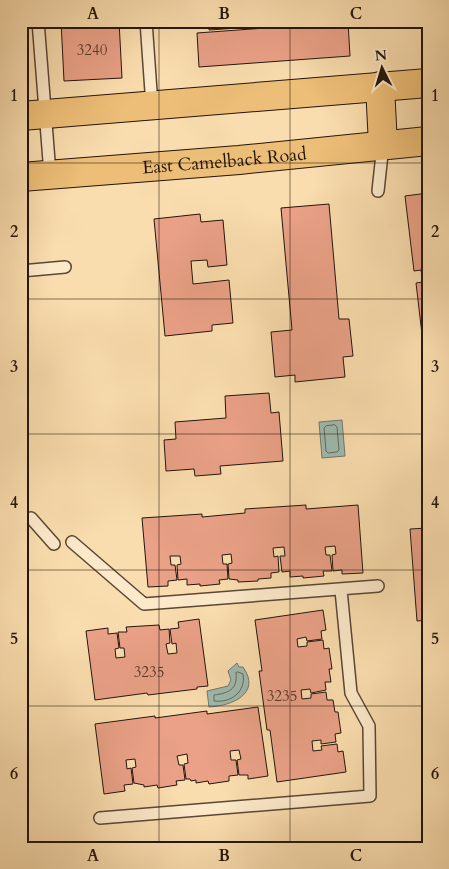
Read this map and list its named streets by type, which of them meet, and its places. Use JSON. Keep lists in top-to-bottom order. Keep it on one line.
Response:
{"streets":{"main road":["East Camelback Road"]},"house_numbers":["3240","3235","3235"],"north":"top","grid":{"columns":["A","B","C"],"rows":["1","2","3","4","5","6"]}}
